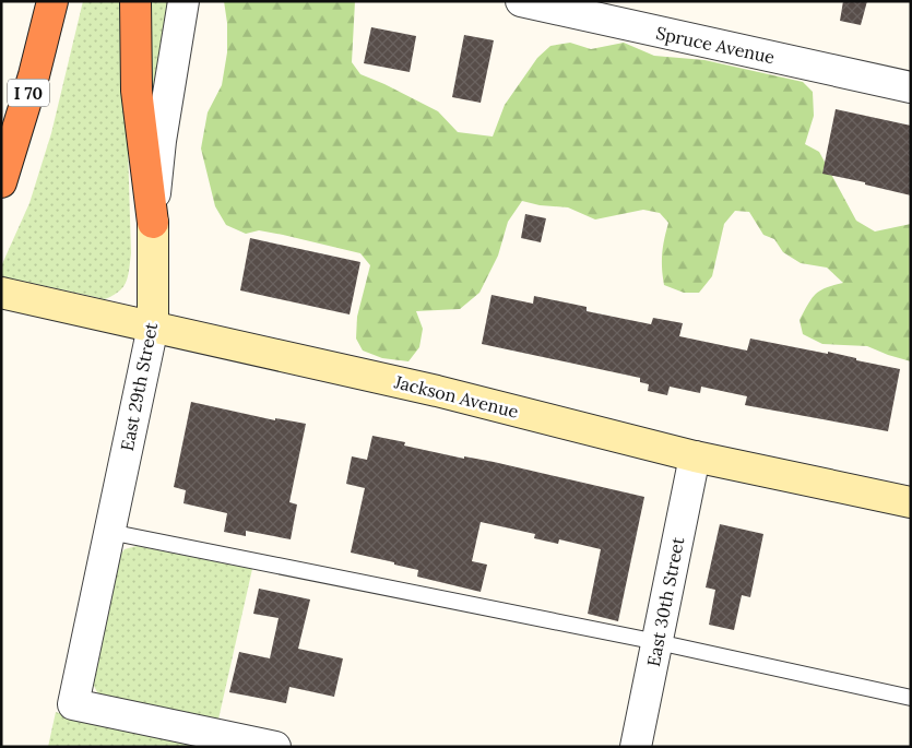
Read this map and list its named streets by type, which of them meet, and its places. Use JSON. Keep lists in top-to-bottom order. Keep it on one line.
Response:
{"streets":{"highway":["I 70"],"street":["Spruce Avenue","East 29th Street","Jackson Avenue","East 30th Street"]},"crossings":[["East 29th Street","Jackson Avenue"],["Jackson Avenue","East 30th Street"]]}
